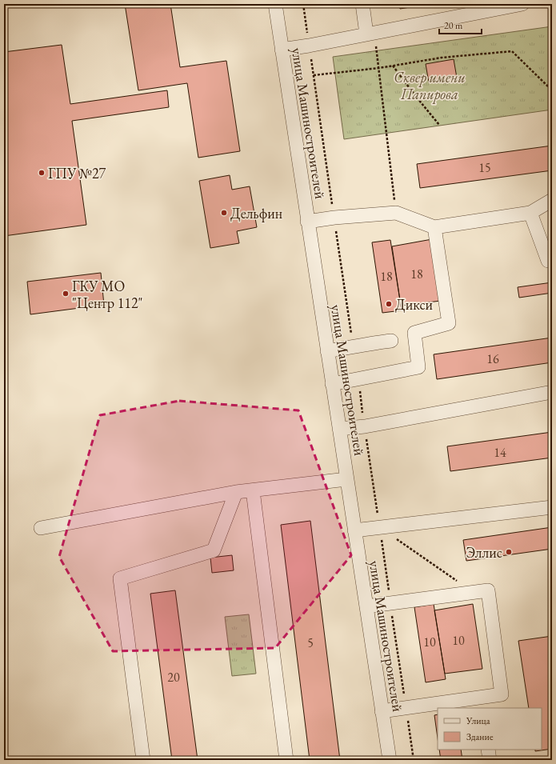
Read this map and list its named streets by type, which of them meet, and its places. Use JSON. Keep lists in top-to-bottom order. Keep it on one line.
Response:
{"streets":{"street":["улица Машиностроителей"]},"parks":["Сквер имени Папирова"],"places":["ГПУ №27","Дельфин","ГКУ МО \"Центр 112\"","Дикси","Эллис"],"house_numbers":["15","18","18","16","14","10","10","5","20"],"legend":["Улица","Здание"],"scale_bar":"20 m"}
